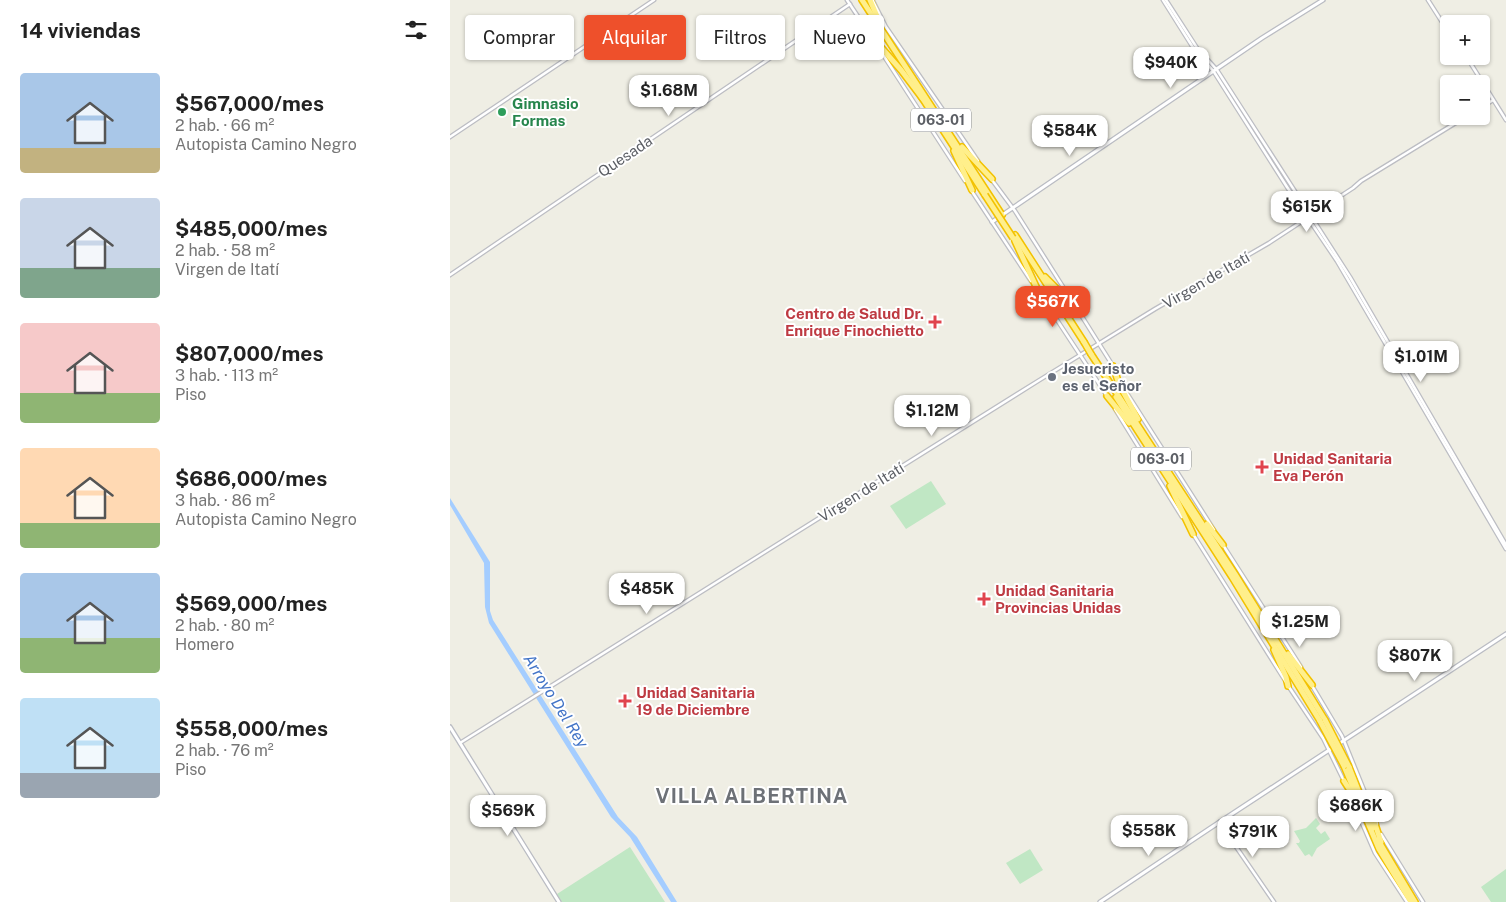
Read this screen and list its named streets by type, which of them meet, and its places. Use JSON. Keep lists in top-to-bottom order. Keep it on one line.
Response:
{"streets":{"highway":["063-01"],"street":["Quesada","Virgen de Itatí"]},"districts":["VILLA ALBERTINA"],"water":["Arroyo Del Rey"],"places":{"other":["Gimnasio Formas","Jesucristo es el Señor"],"health":["Centro de Salud Dr. Enrique Finochietto","Unidad Sanitaria Eva Perón","Unidad Sanitaria Provincias Unidas","Unidad Sanitaria 19 de Diciembre"]},"page":{"heading":"14 viviendas","map_buttons":["+","−"],"chip":["Comprar","Alquilar","Filtros","Nuevo"],"price":["$940K","$1.68M","$584K","$615K","$567K","$1.01M","$1.12M","$485K","$1.25M","$807K","$686K","$569K","$558K","$791K"],"list":[{"name":"$567,000/mes","note":"2 hab. · 66 m² · Autopista Camino Negro"},{"name":"$485,000/mes","note":"2 hab. · 58 m² · Virgen de Itatí"},{"name":"$807,000/mes","note":"3 hab. · 113 m² · Piso"},{"name":"$686,000/mes","note":"3 hab. · 86 m² · Autopista Camino Negro"},{"name":"$569,000/mes","note":"2 hab. · 80 m² · Homero"},{"name":"$558,000/mes","note":"2 hab. · 76 m² · Piso"}]}}
